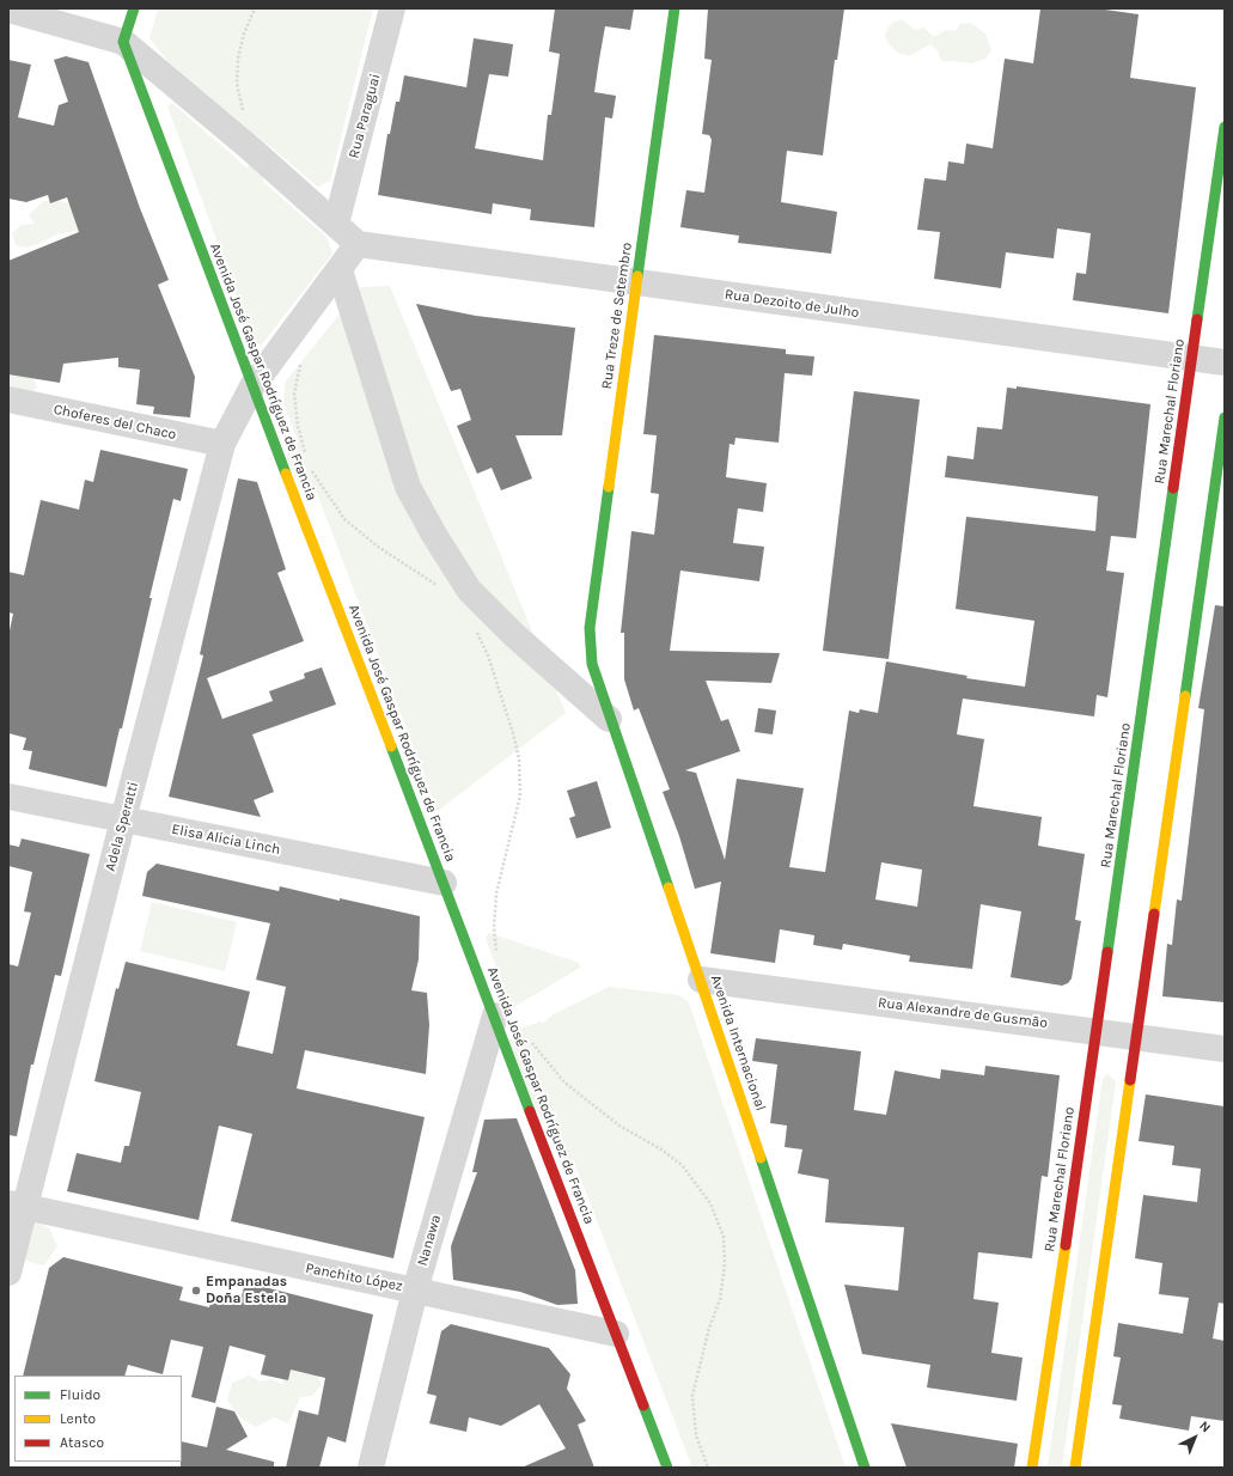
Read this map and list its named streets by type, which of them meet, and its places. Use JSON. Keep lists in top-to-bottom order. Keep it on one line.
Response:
{"streets":{"main road":["Rua Treze de Setembro","Avenida José Gaspar Rodríguez de Francia","Rua Marechal Floriano","Avenida Internacional"],"street":["Rua Paraguai","Rua Dezoito de Julho","Choferes del Chaco","Adela Speratti","Elisa Alicia Linch","Rua Alexandre de Gusmão","Nanawa","Panchito López"]},"crossings":[["Rua Dezoito de Julho","Rua Treze de Setembro"],["Rua Dezoito de Julho","Rua Marechal Floriano"],["Rua Dezoito de Julho","Adela Speratti"],["Rua Treze de Setembro","Avenida Internacional"],["Avenida José Gaspar Rodríguez de Francia","Adela Speratti"],["Avenida José Gaspar Rodríguez de Francia","Elisa Alicia Linch"],["Avenida José Gaspar Rodríguez de Francia","Nanawa"],["Avenida José Gaspar Rodríguez de Francia","Panchito López"],["Rua Marechal Floriano","Rua Alexandre de Gusmão"],["Choferes del Chaco","Adela Speratti"],["Adela Speratti","Elisa Alicia Linch"],["Adela Speratti","Panchito López"],["Rua Alexandre de Gusmão","Avenida Internacional"],["Nanawa","Panchito López"]],"places":["Empanadas Doña Estela"],"legend":["Fluido","Lento","Atasco"],"north":"top right"}
